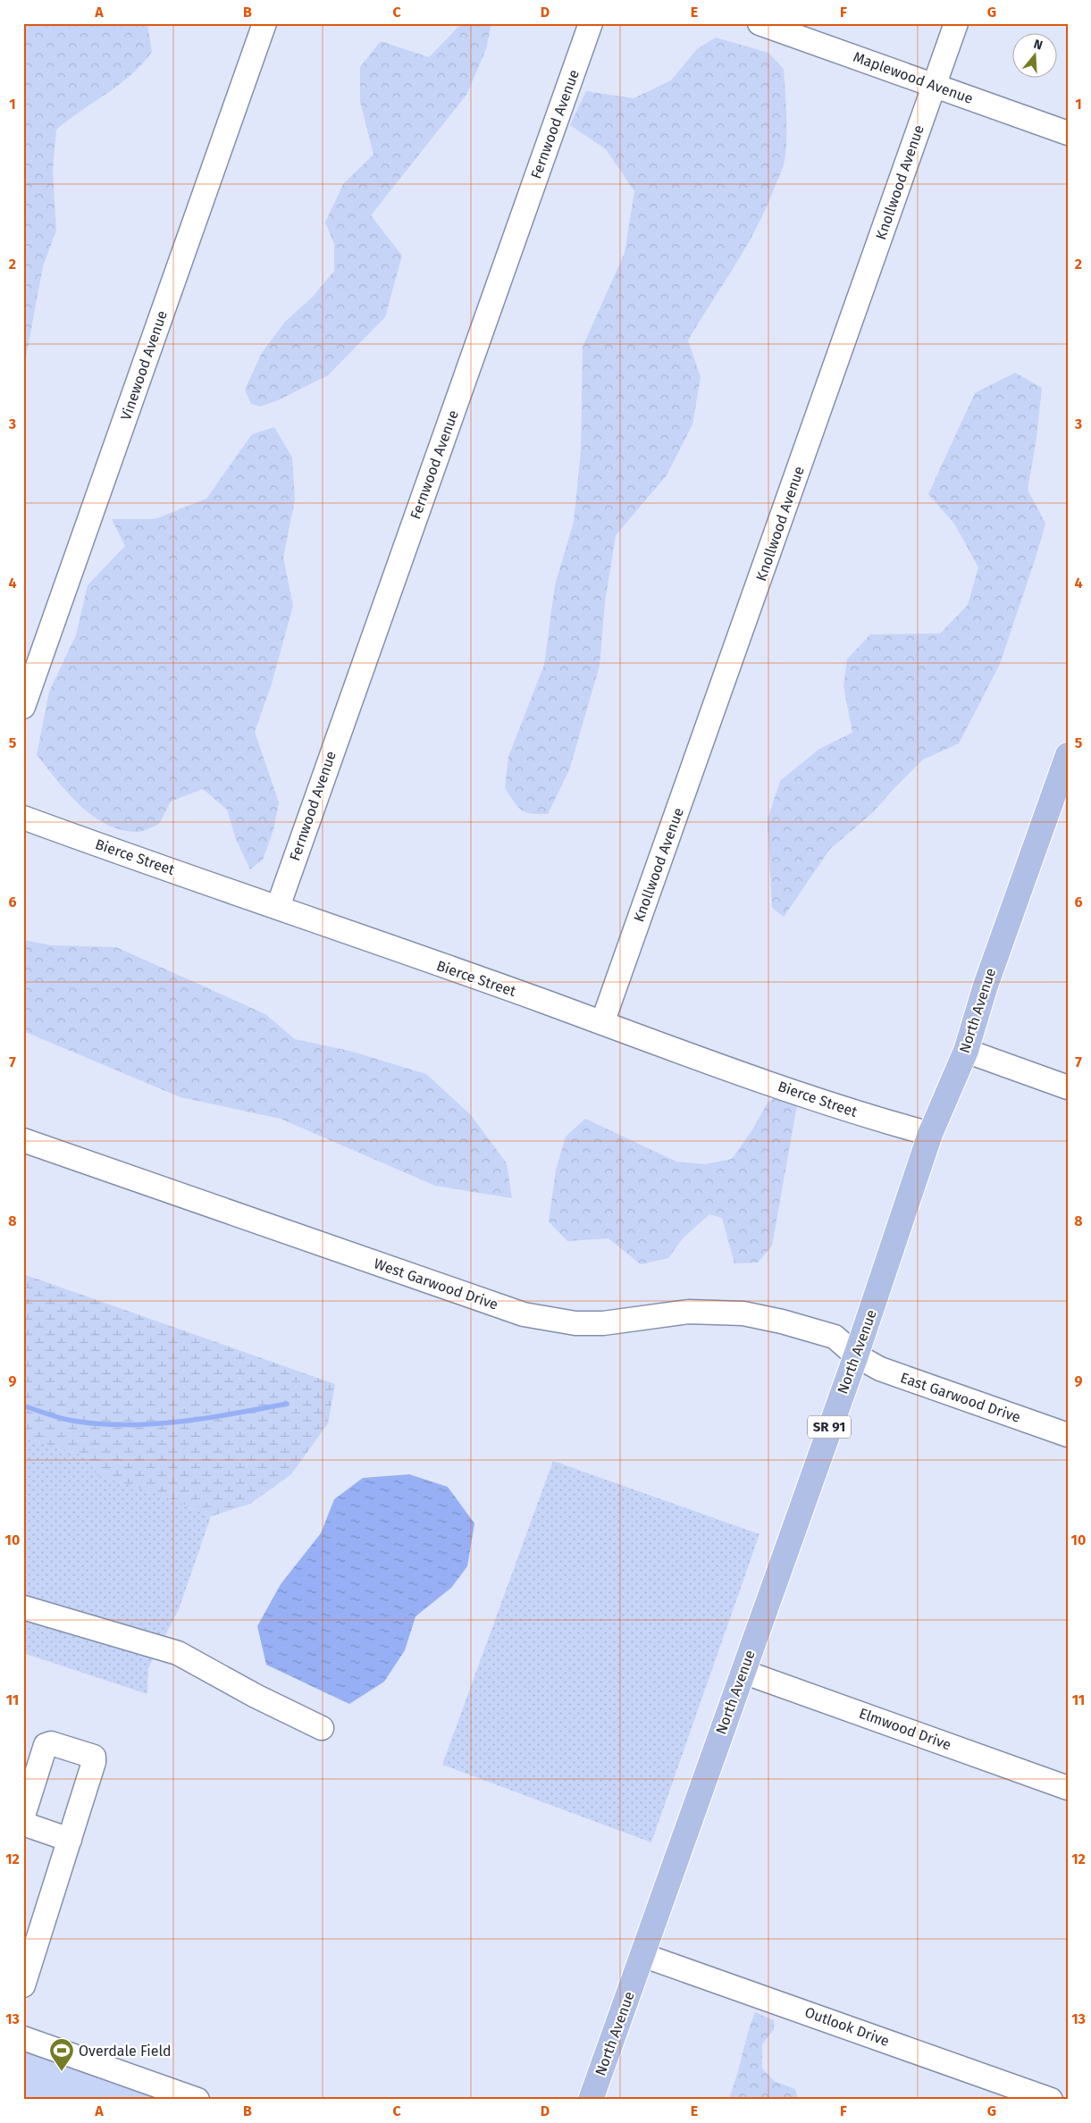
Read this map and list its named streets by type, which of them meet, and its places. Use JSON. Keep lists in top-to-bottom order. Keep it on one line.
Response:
{"streets":{"main road":["North Avenue","SR 91"],"street":["Maplewood Avenue","Fernwood Avenue","Knollwood Avenue","Vinewood Avenue","Bierce Street","West Garwood Drive","East Garwood Drive","Elmwood Drive","Outlook Drive"]},"crossings":[["Maplewood Avenue","Knollwood Avenue"],["Fernwood Avenue","Bierce Street"],["Knollwood Avenue","Bierce Street"],["Bierce Street","North Avenue"],["North Avenue","West Garwood Drive"],["North Avenue","East Garwood Drive"],["North Avenue","Elmwood Drive"],["North Avenue","Outlook Drive"],["West Garwood Drive","East Garwood Drive"]],"places":{"sports":["Overdale Field"]},"north":"top","grid":{"columns":["A","B","C","D","E","F","G"],"rows":["1","2","3","4","5","6","7","8","9","10","11","12","13"]}}
